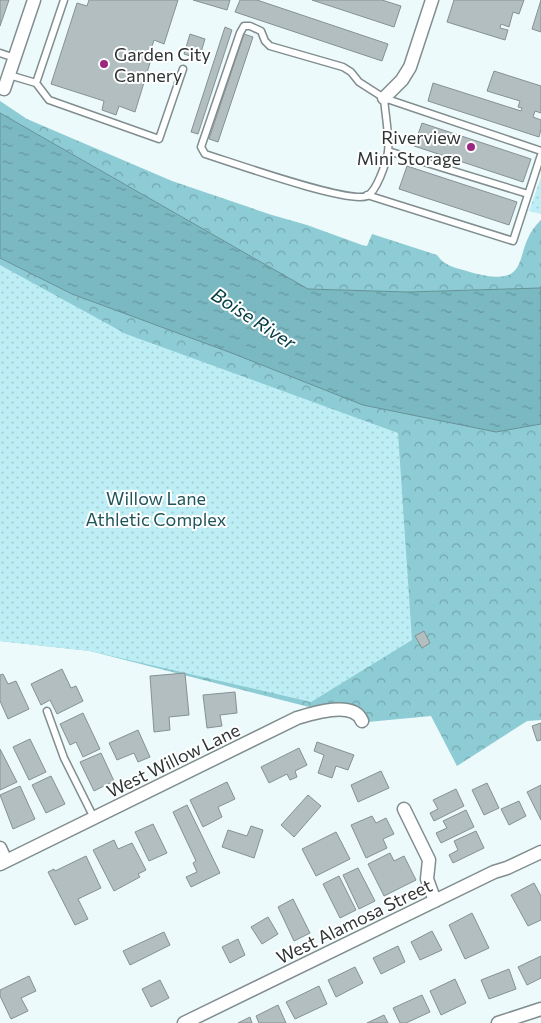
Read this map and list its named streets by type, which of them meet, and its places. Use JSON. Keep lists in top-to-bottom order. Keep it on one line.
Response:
{"streets":{"street":["West Willow Lane","West Alamosa Street"]},"water":["Boise River"],"parks":["Willow Lane Athletic Complex"],"places":["Garden City Cannery","Riverview Mini Storage"]}
